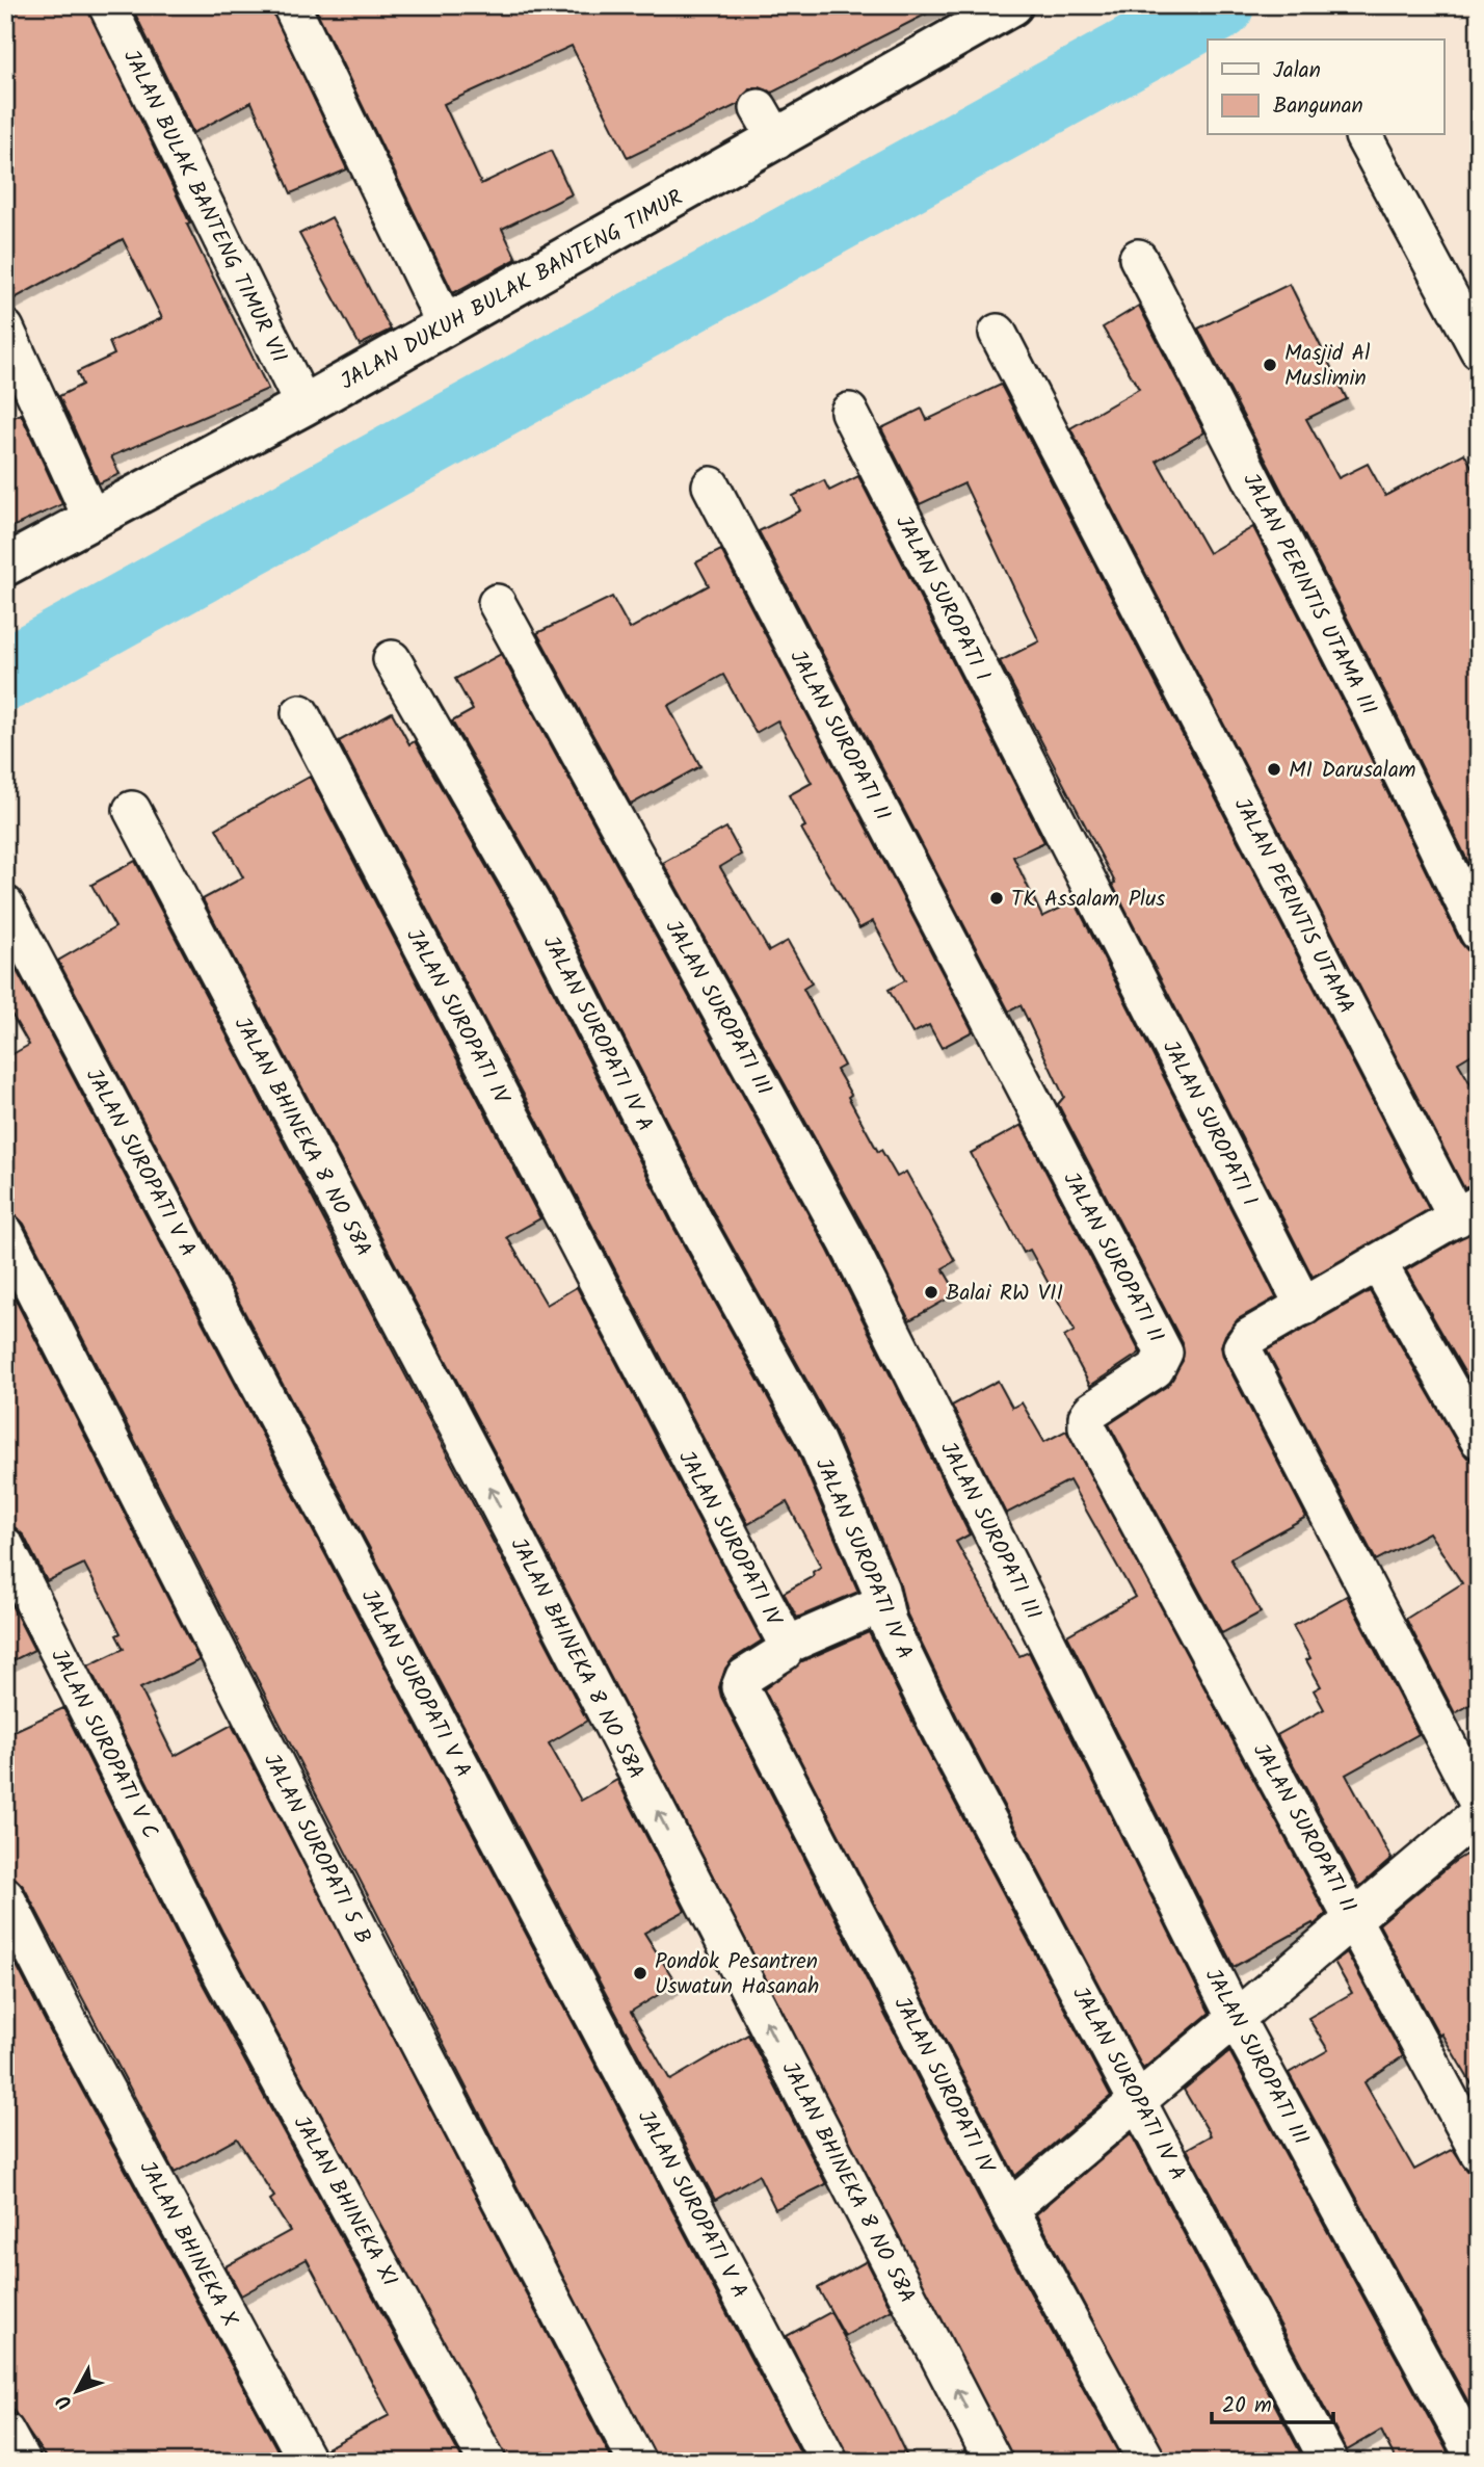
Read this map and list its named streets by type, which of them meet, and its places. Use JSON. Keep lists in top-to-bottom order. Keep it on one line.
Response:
{"streets":{"street":["JALAN BULAK BANTENG TIMUR VII","JALAN DUKUH BULAK BANTENG TIMUR","JALAN PERINTIS UTAMA III","JALAN SUROPATI I","JALAN SUROPATI II","JALAN PERINTIS UTAMA","JALAN SUROPATI III","JALAN SUROPATI IV","JALAN SUROPATI IV A","JALAN BHINEKA 8 NO 58A","JALAN SUROPATI V A","JALAN SUROPATI V C","JALAN SUROPATI 5 B","JALAN BHINEKA XI","JALAN BHINEKA X"]},"crossings":[["JALAN BULAK BANTENG TIMUR VII","JALAN DUKUH BULAK BANTENG TIMUR"],["JALAN SUROPATI I","JALAN PERINTIS UTAMA"],["JALAN SUROPATI V C","JALAN BHINEKA XI"]],"one_way":["JALAN BHINEKA 8 NO 58A"],"places":["Masjid Al Muslimin","MI Darusalam","TK Assalam Plus","Balai RW VII","Pondok Pesantren Uswatun Hasanah"],"legend":["Jalan","Bangunan"],"scale_bar":"20 m","north":"bottom left"}
